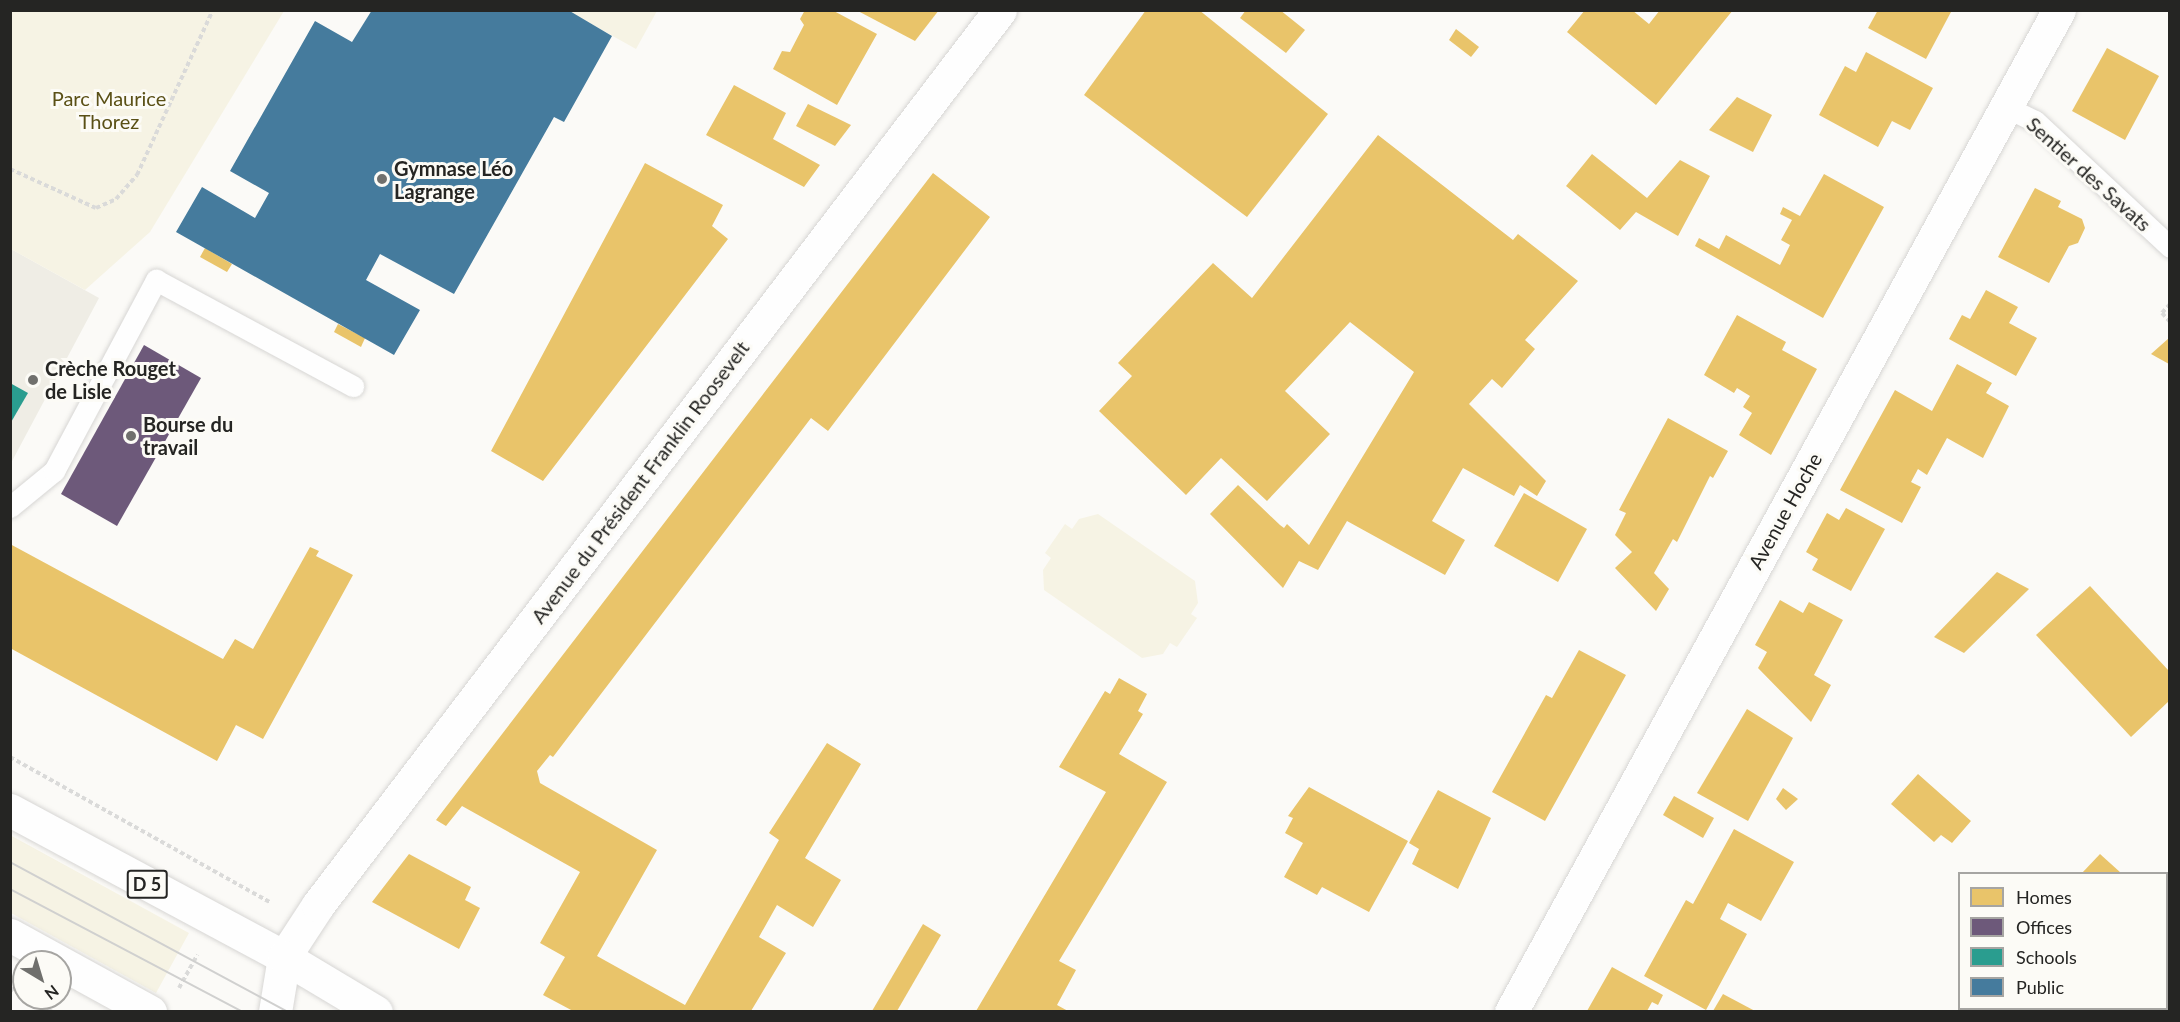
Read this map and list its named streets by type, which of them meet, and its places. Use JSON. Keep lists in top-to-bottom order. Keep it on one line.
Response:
{"streets":{"street":["Avenue du Président Franklin Roosevelt","Avenue Hoche","D 5"],"lane":["Sentier des Savats"]},"crossings":[["Sentier des Savats","Avenue Hoche"],["Avenue du Président Franklin Roosevelt","D 5"]],"parks":["Parc Maurice Thorez"],"places":["Gymnase Léo Lagrange","Crèche Rouget de Lisle","Bourse du travail"],"legend":["Homes","Offices","Schools","Public"],"north":"bottom right"}
